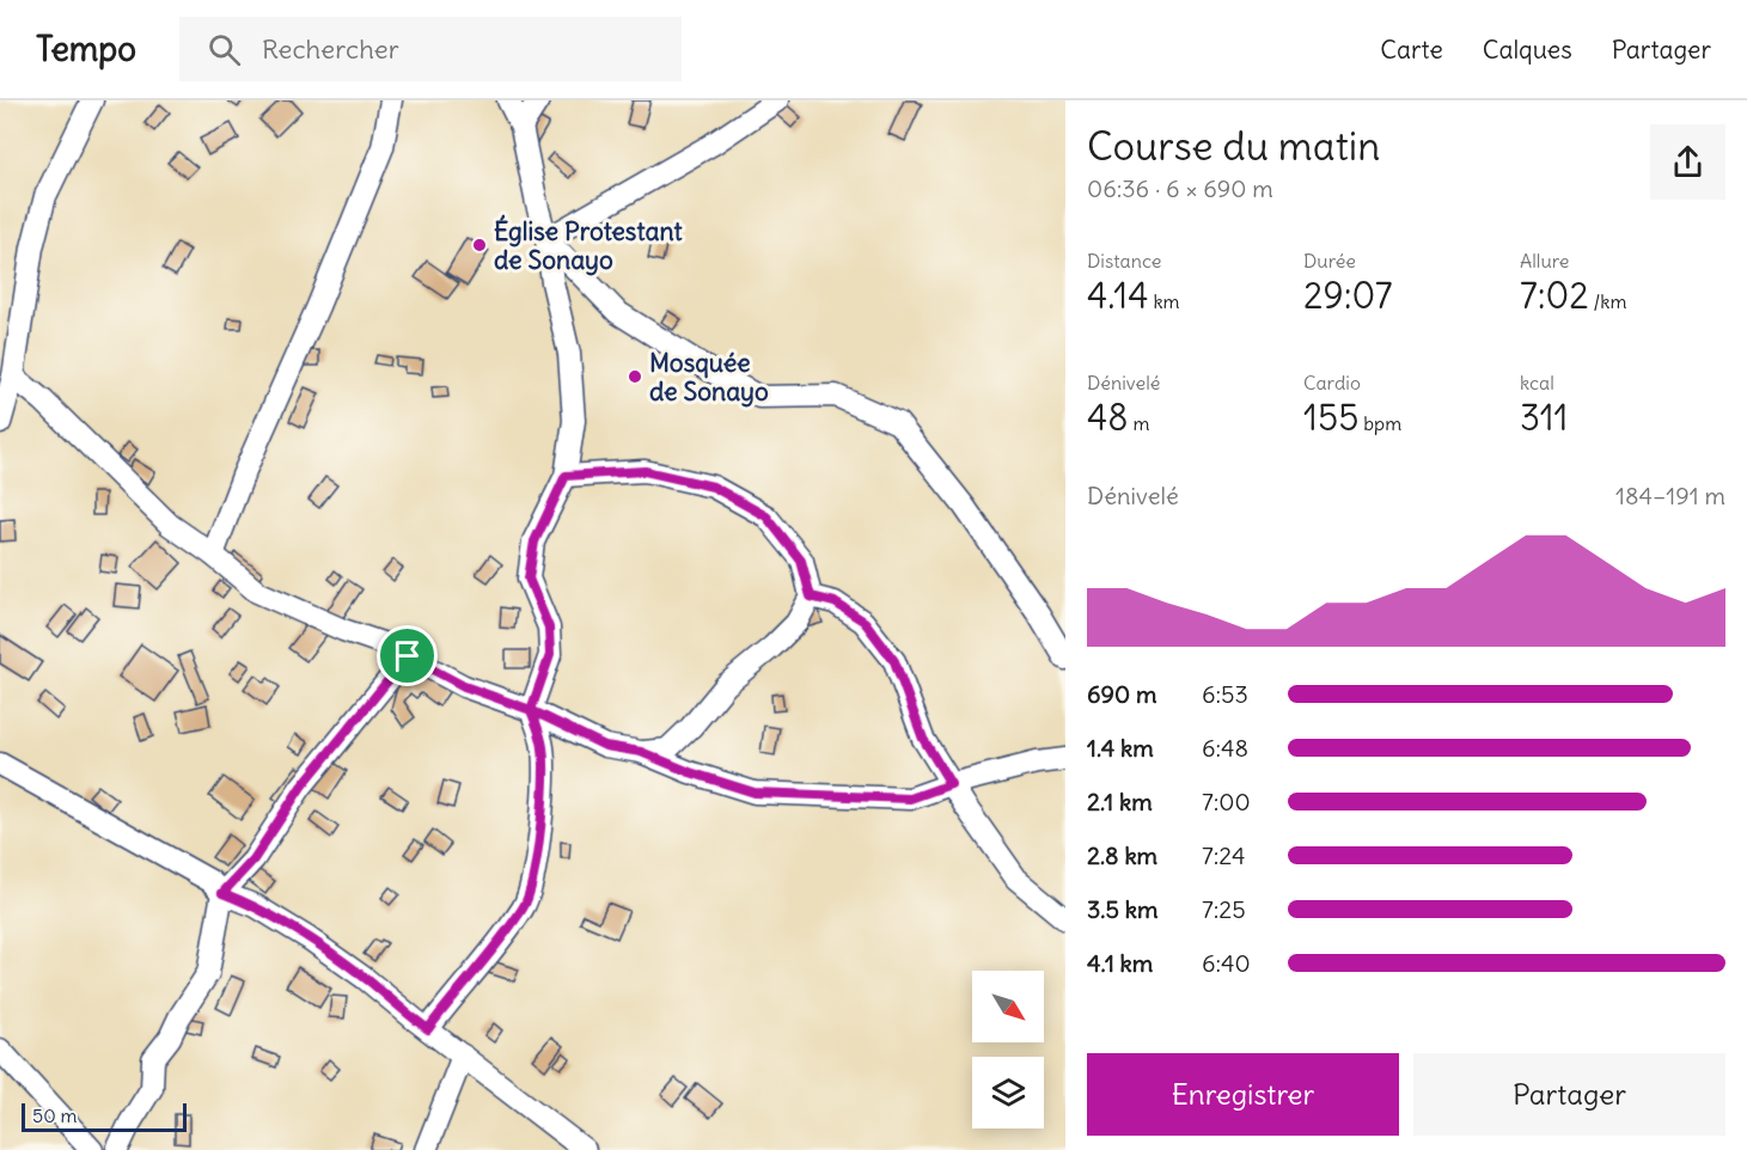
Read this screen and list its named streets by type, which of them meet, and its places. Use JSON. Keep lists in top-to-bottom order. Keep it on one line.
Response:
{"places":["Église Protestant de Sonayo","Mosquée de Sonayo"],"scale_bar":"50 m","north":"bottom right","page":{"header":"Tempo","search":"Rechercher","nav":["Carte","Calques","Partager"],"heading":["Course du matin","06:36 · 6 × 690 m"],"stats":[["Distance","4.14 km"],["Durée","29:07"],["Allure","7:02 /km"],["Dénivelé","48 m"],["Cardio","155 bpm"],["kcal","311"]],"chart":["Dénivelé","184–191 m"],"list":[{"name":"690 m","note":"6:53"},{"name":"1.4 km","note":"6:48"},{"name":"2.1 km","note":"7:00"},{"name":"2.8 km","note":"7:24"},{"name":"3.5 km","note":"7:25"},{"name":"4.1 km","note":"6:40"}],"buttons":["Enregistrer","Partager"],"scale":"50 m"}}
